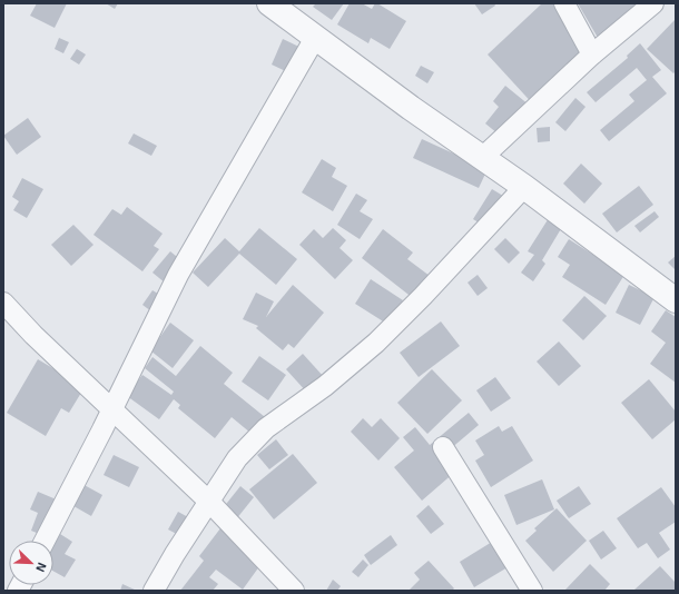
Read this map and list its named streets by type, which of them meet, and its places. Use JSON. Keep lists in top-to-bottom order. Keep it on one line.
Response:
{"north":"bottom right"}
